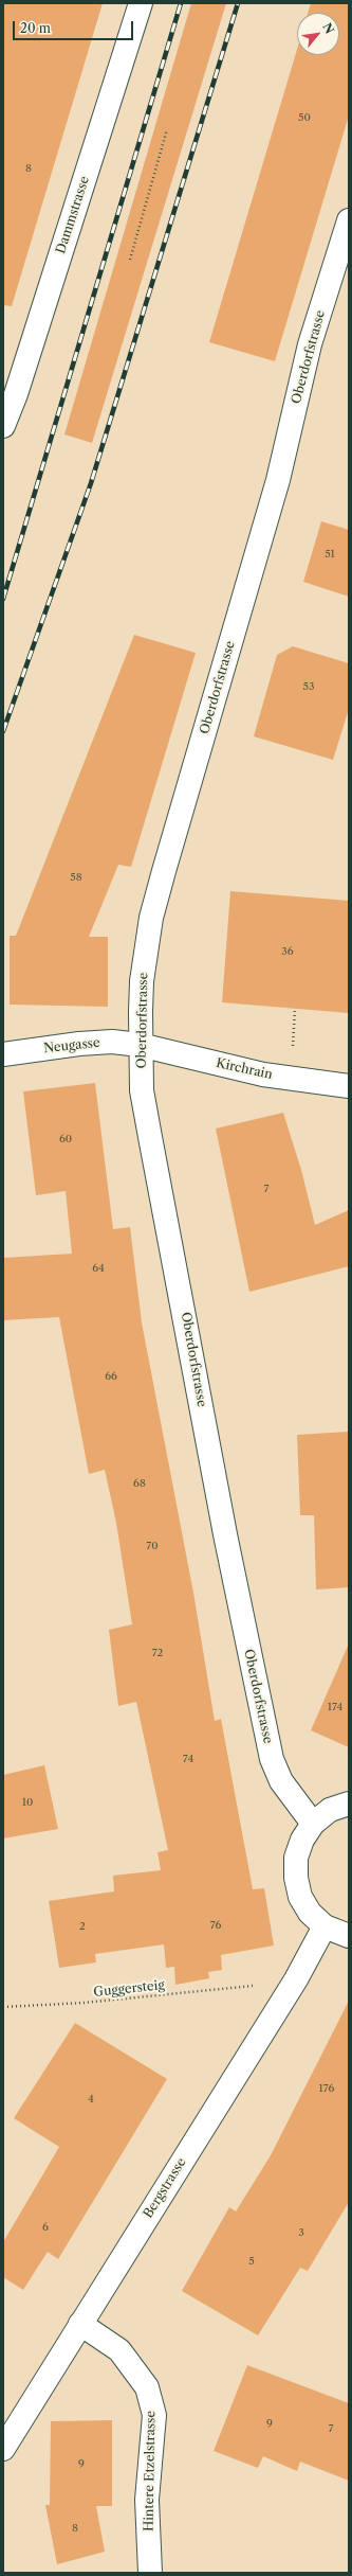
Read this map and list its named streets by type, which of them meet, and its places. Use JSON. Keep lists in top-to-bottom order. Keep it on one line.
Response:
{"streets":{"street":["Dammstrasse","Oberdorfstrasse","Neugasse","Kirchrain","Bergstrasse","Hintere Etzelstrasse"],"path":["Guggersteig"]},"crossings":[["Oberdorfstrasse","Neugasse"],["Oberdorfstrasse","Kirchrain"],["Neugasse","Kirchrain"],["Bergstrasse","Hintere Etzelstrasse"]],"house_numbers":["50","8","51","53","58","36","60","7","64","66","68","70","72","174","74","10","76","2","176","4","6","3","5","9","7","9","8"],"scale_bar":"20 m","north":"top right"}
